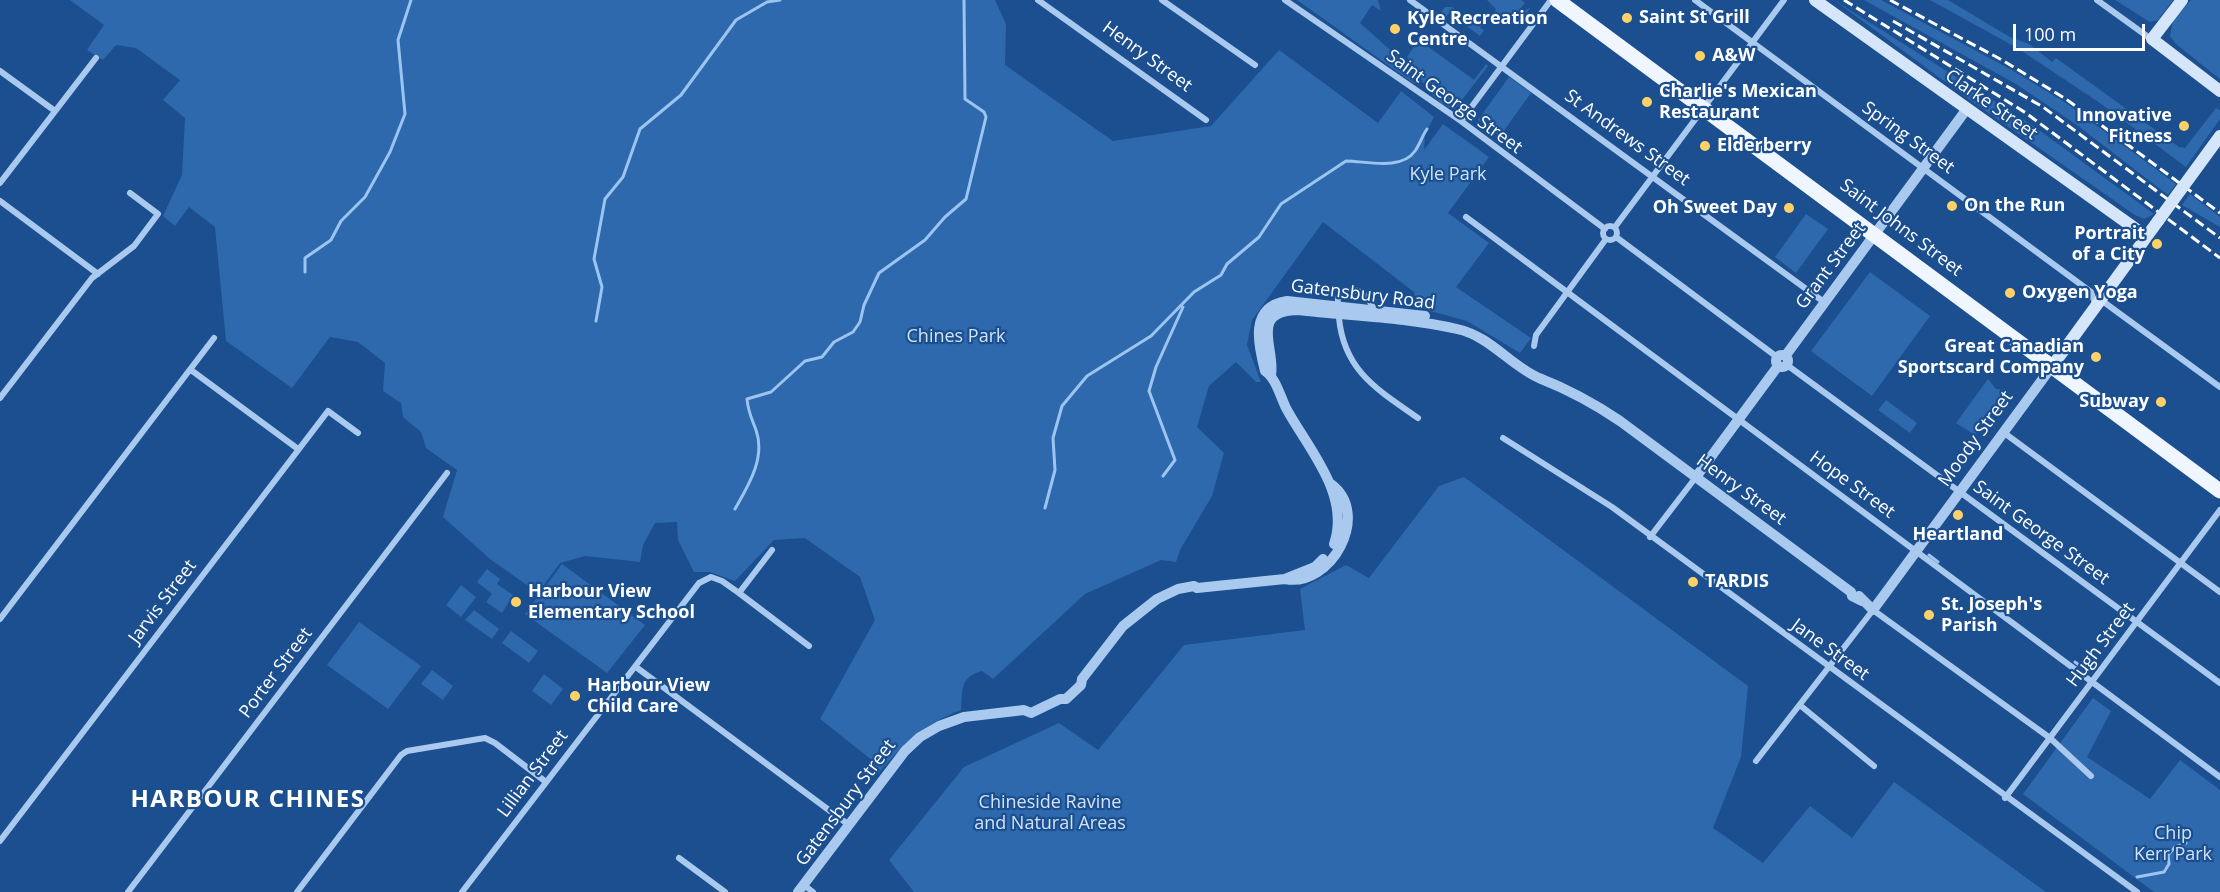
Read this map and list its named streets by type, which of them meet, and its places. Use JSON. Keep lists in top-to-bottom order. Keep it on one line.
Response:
{"streets":{"main road":["Clarke Street","Saint Johns Street","Moody Street"],"street":["Henry Street","Saint George Street","St Andrews Street","Spring Street","Grant Street","Gatensbury Road","Hope Street","Jarvis Street","Hugh Street","Jane Street","Porter Street","Lillian Street","Gatensbury Street"]},"crossings":[["Henry Street","Grant Street"],["Henry Street","Gatensbury Road"],["Henry Street","Moody Street"],["Henry Street","Hugh Street"],["Saint George Street","Grant Street"],["Saint George Street","Moody Street"],["Saint George Street","Hugh Street"],["Clarke Street","Grant Street"],["Clarke Street","Moody Street"],["St Andrews Street","Grant Street"],["Spring Street","Grant Street"],["Spring Street","Moody Street"],["Saint Johns Street","Grant Street"],["Saint Johns Street","Moody Street"],["Grant Street","Hope Street"],["Grant Street","Jane Street"],["Gatensbury Road","Gatensbury Street"],["Moody Street","Hope Street"],["Moody Street","Jane Street"],["Hope Street","Hugh Street"],["Hugh Street","Jane Street"]],"districts":["HARBOUR CHINES"],"parks":["Kyle Park","Chines Park","Chineside Ravine and Natural Areas","Chip Kerr Park"],"places":["Saint St Grill","Kyle Recreation Centre","A&W","Charlie's Mexican Restaurant","Innovative Fitness","Elderberry","On the Run","Oh Sweet Day","Portrait of a City","Oxygen Yoga","Great Canadian Sportscard Company","Subway","Heartland","TARDIS","Harbour View Elementary School","St. Joseph's Parish","Harbour View Child Care"],"scale_bar":"100 m"}
